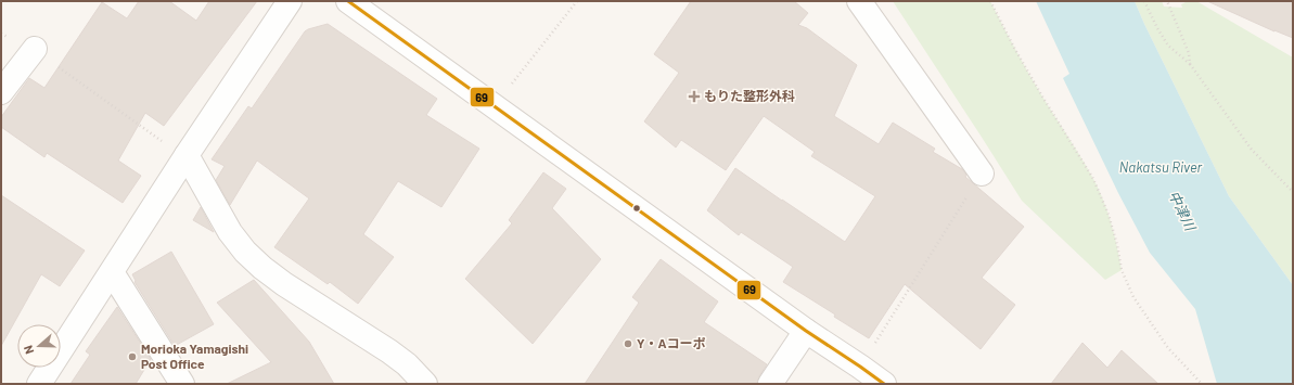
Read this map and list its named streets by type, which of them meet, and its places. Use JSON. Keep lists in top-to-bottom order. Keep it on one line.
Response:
{"water":["Nakatsu River","中津川"],"places":{"health":["もりた整形外科"],"other":["Y・Aコーポ","Morioka Yamagishi Post Office"]},"lines":["transit line 69"],"north":"left"}
